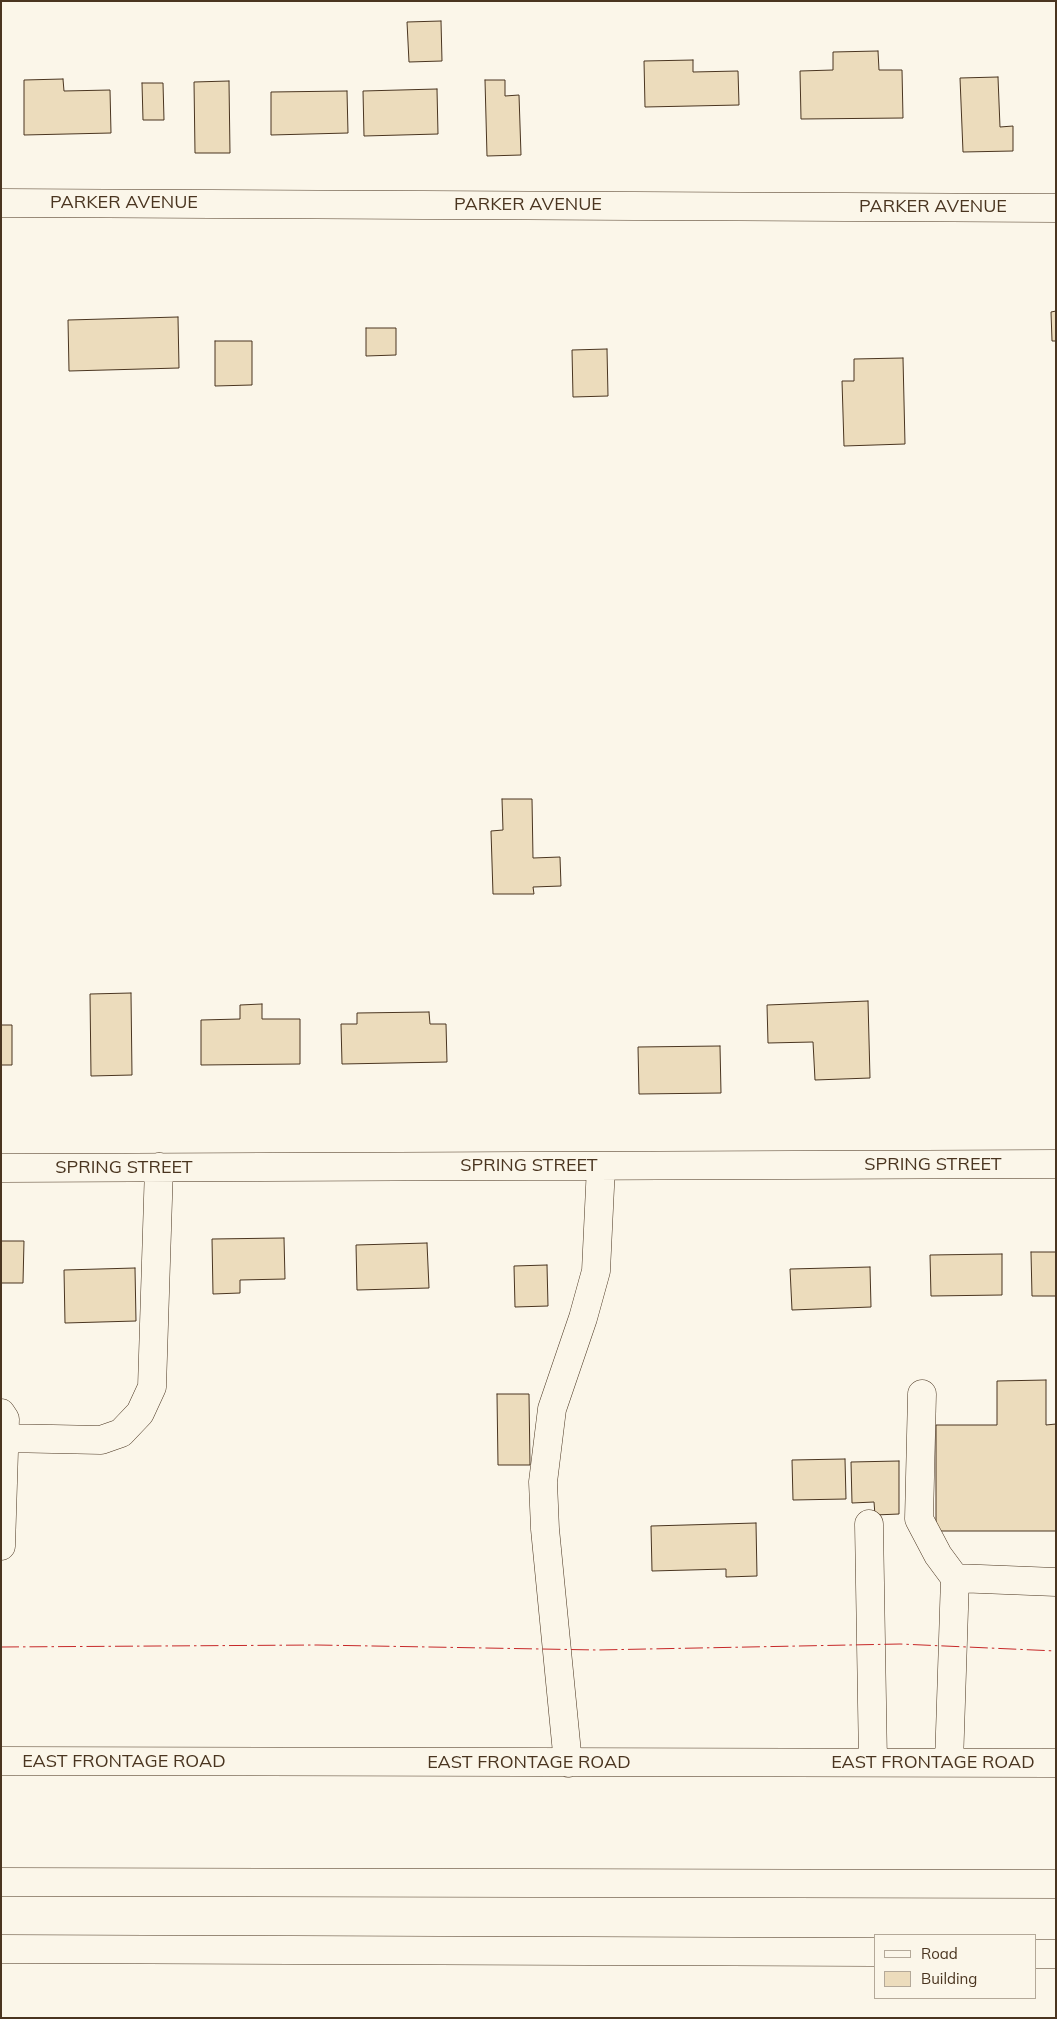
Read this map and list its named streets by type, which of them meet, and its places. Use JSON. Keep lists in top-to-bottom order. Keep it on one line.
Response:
{"streets":{"main road":["PARKER AVENUE","SPRING STREET","EAST FRONTAGE ROAD"]},"legend":["Road","Building"]}
